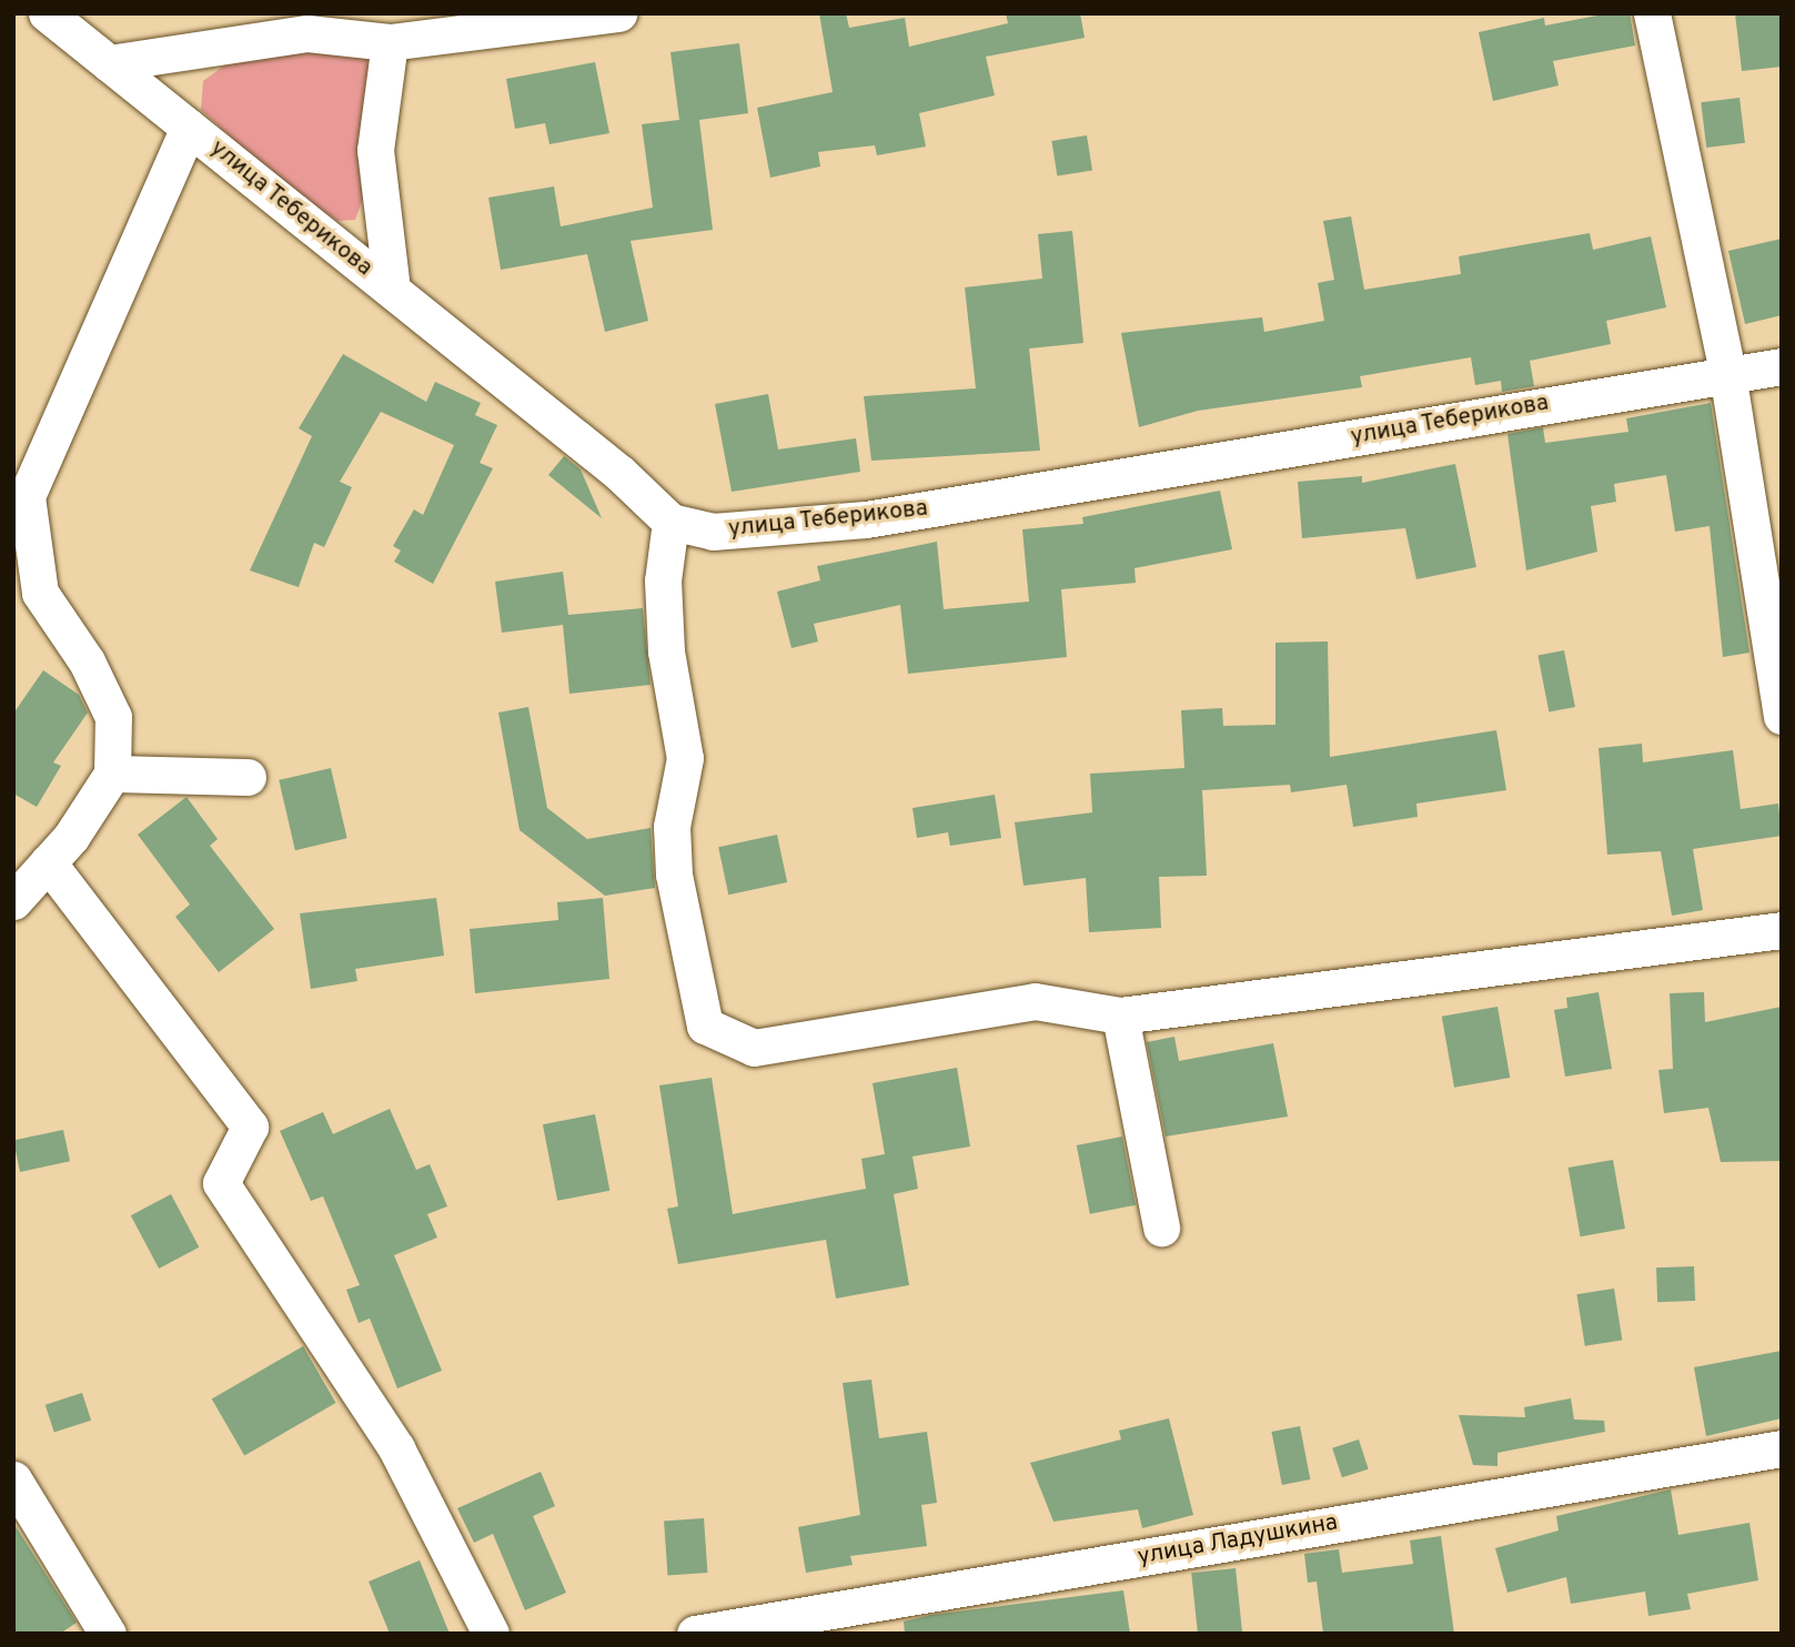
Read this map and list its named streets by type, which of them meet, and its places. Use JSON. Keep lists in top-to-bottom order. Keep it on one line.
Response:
{"streets":{"street":["улица Теберикова","улица Ладушкина"]}}
